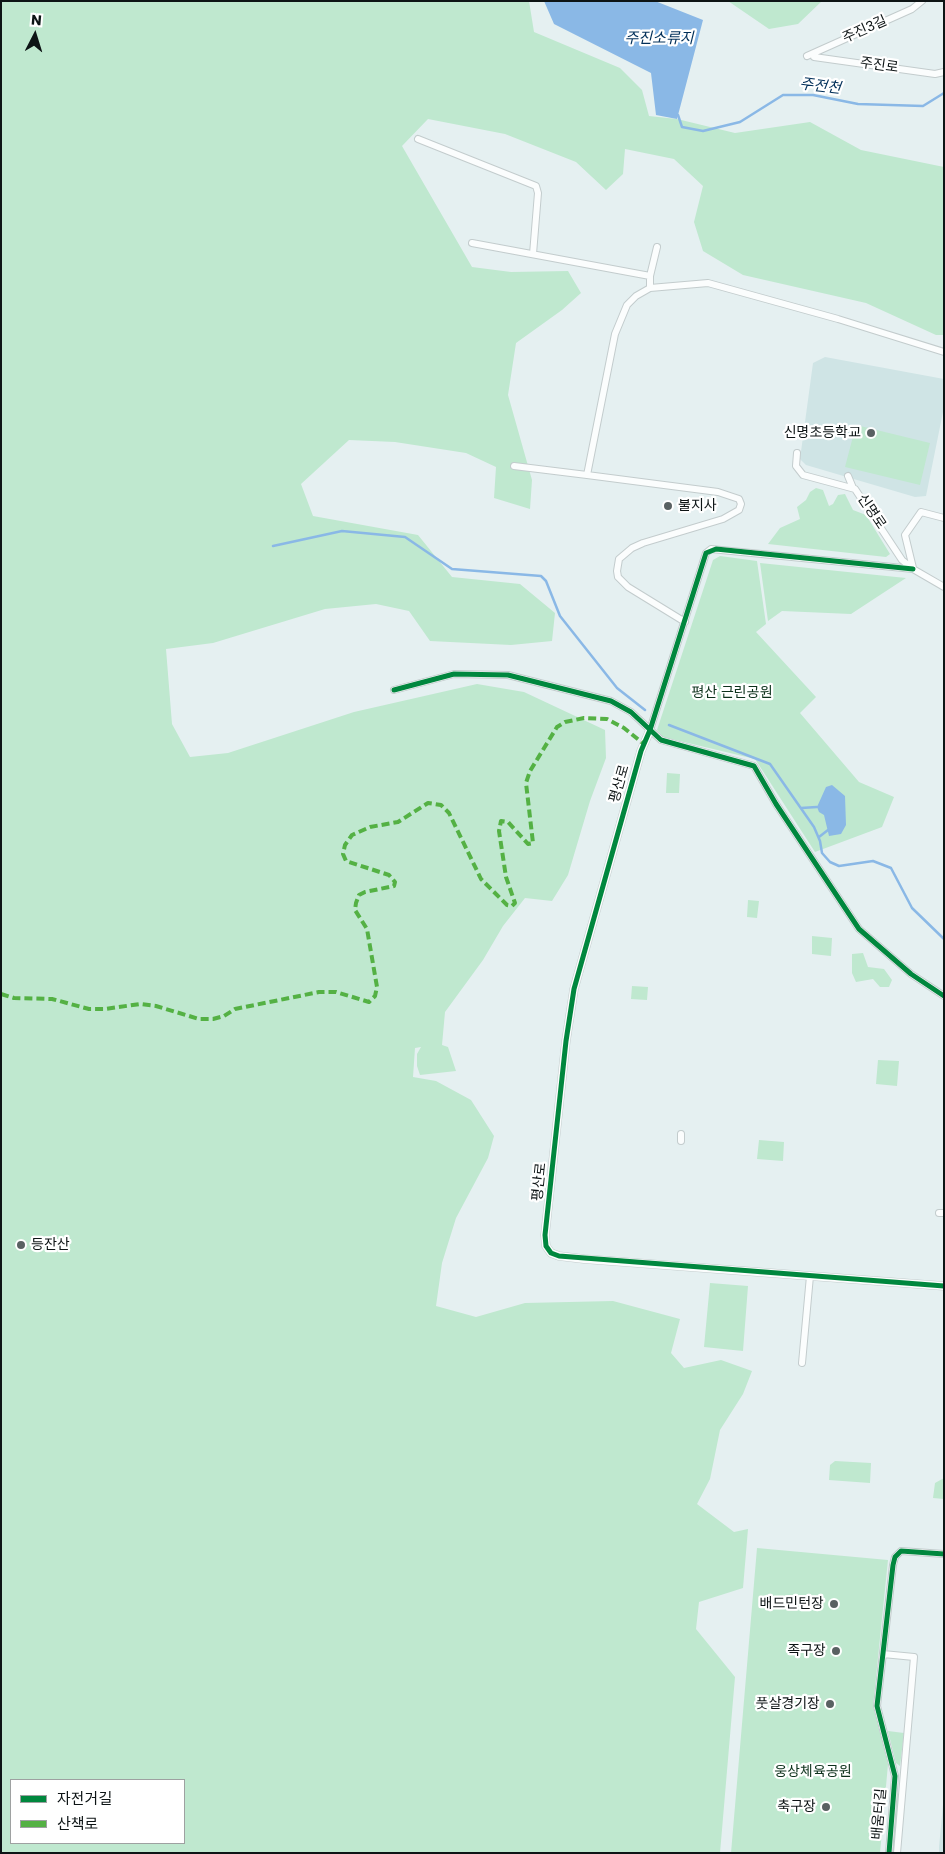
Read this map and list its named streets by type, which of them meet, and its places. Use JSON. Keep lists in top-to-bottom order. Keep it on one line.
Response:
{"streets":{"street":["주진3길","주진로","신명로","평산로","배움터길"]},"crossings":[["주진3길","주진로"]],"water":["주진소류지","주전천"],"parks":["평산 근린공원","웅상체육공원"],"places":["신명초등학교","불지사","등잔산","배드민턴장","족구장","풋살경기장","축구장"],"legend":["자전거길","산책로"],"north":"top"}
